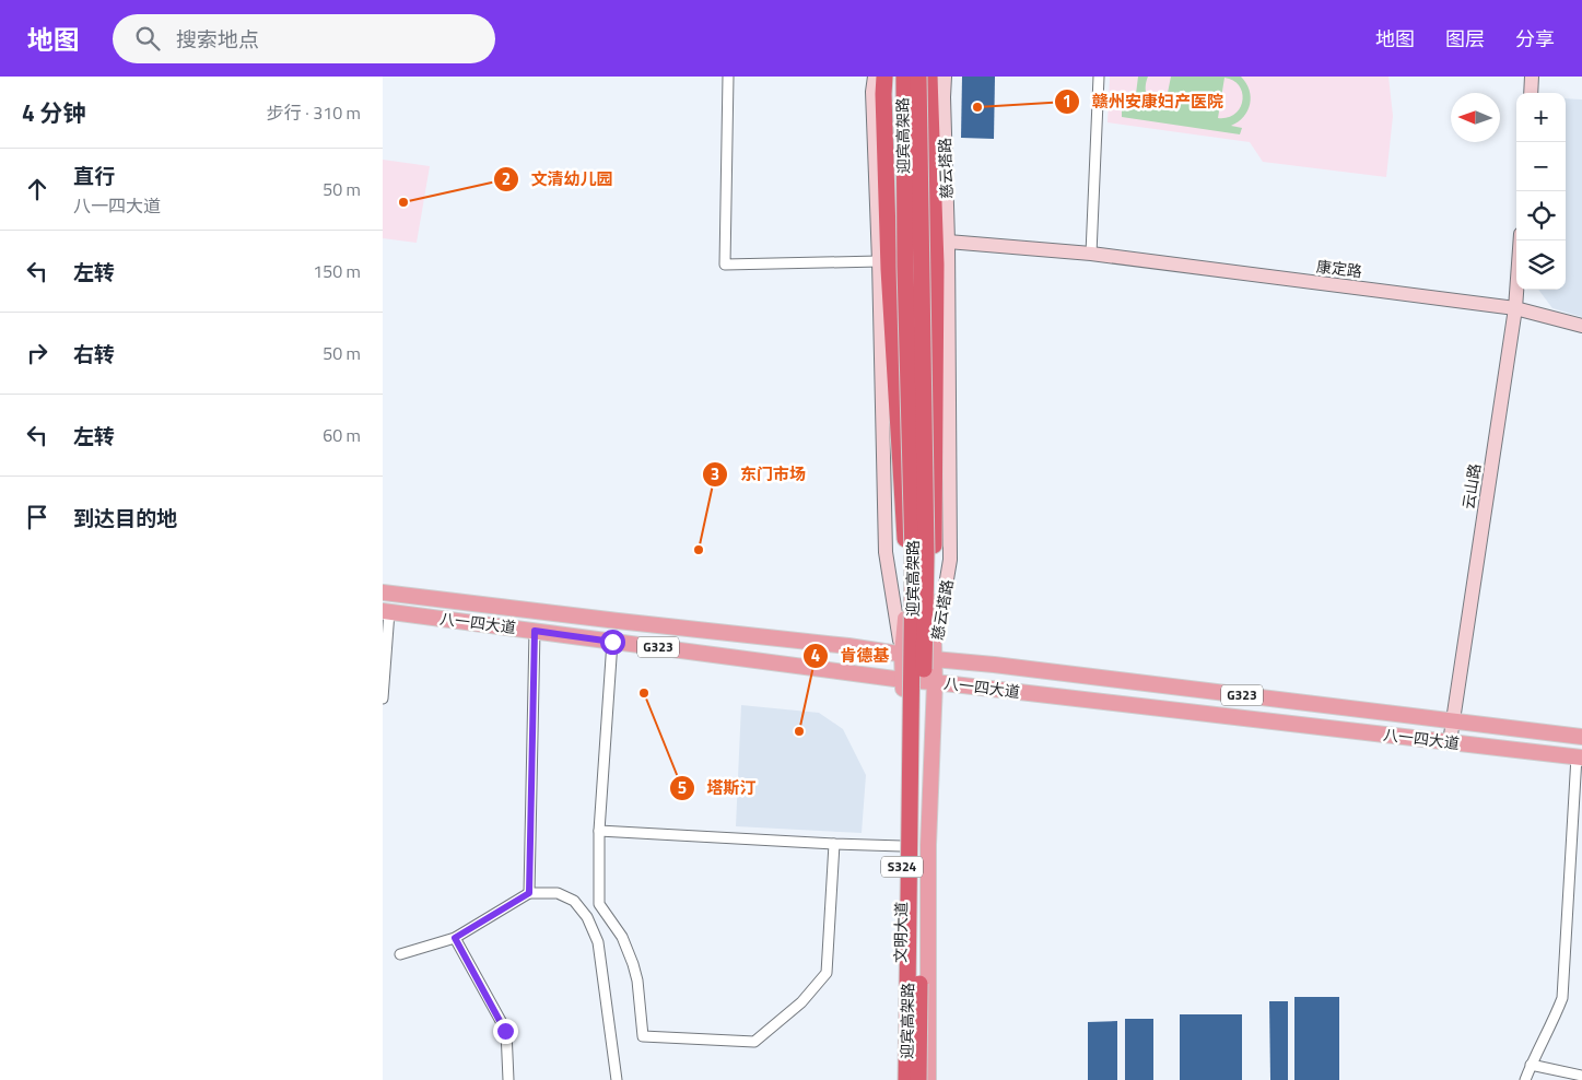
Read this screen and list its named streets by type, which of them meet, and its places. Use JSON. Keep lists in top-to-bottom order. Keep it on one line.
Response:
{"streets":{"highway":["迎宾高架路"],"main road":["慈云塔路","八一四大道","G323","S324","文明大道"],"street":["康定路","云山路"]},"crossings":[["慈云塔路","康定路"],["慈云塔路","八一四大道"],["慈云塔路","文明大道"],["康定路","云山路"],["云山路","八一四大道"],["八一四大道","文明大道"]],"places":["赣州安康妇产医院","文清幼儿园","东门市场","塔斯汀","肯德基"],"north":"left","page":{"header":"地图","search":"搜索地点","nav":["地图","图层","分享"],"heading":["4 分钟","步行 · 310 m"],"map_buttons":["+","−"],"list":[["直行","八一四大道","50 m"],["左转","150 m"],["右转","50 m"],["左转","60 m"],"到达目的地"]}}
